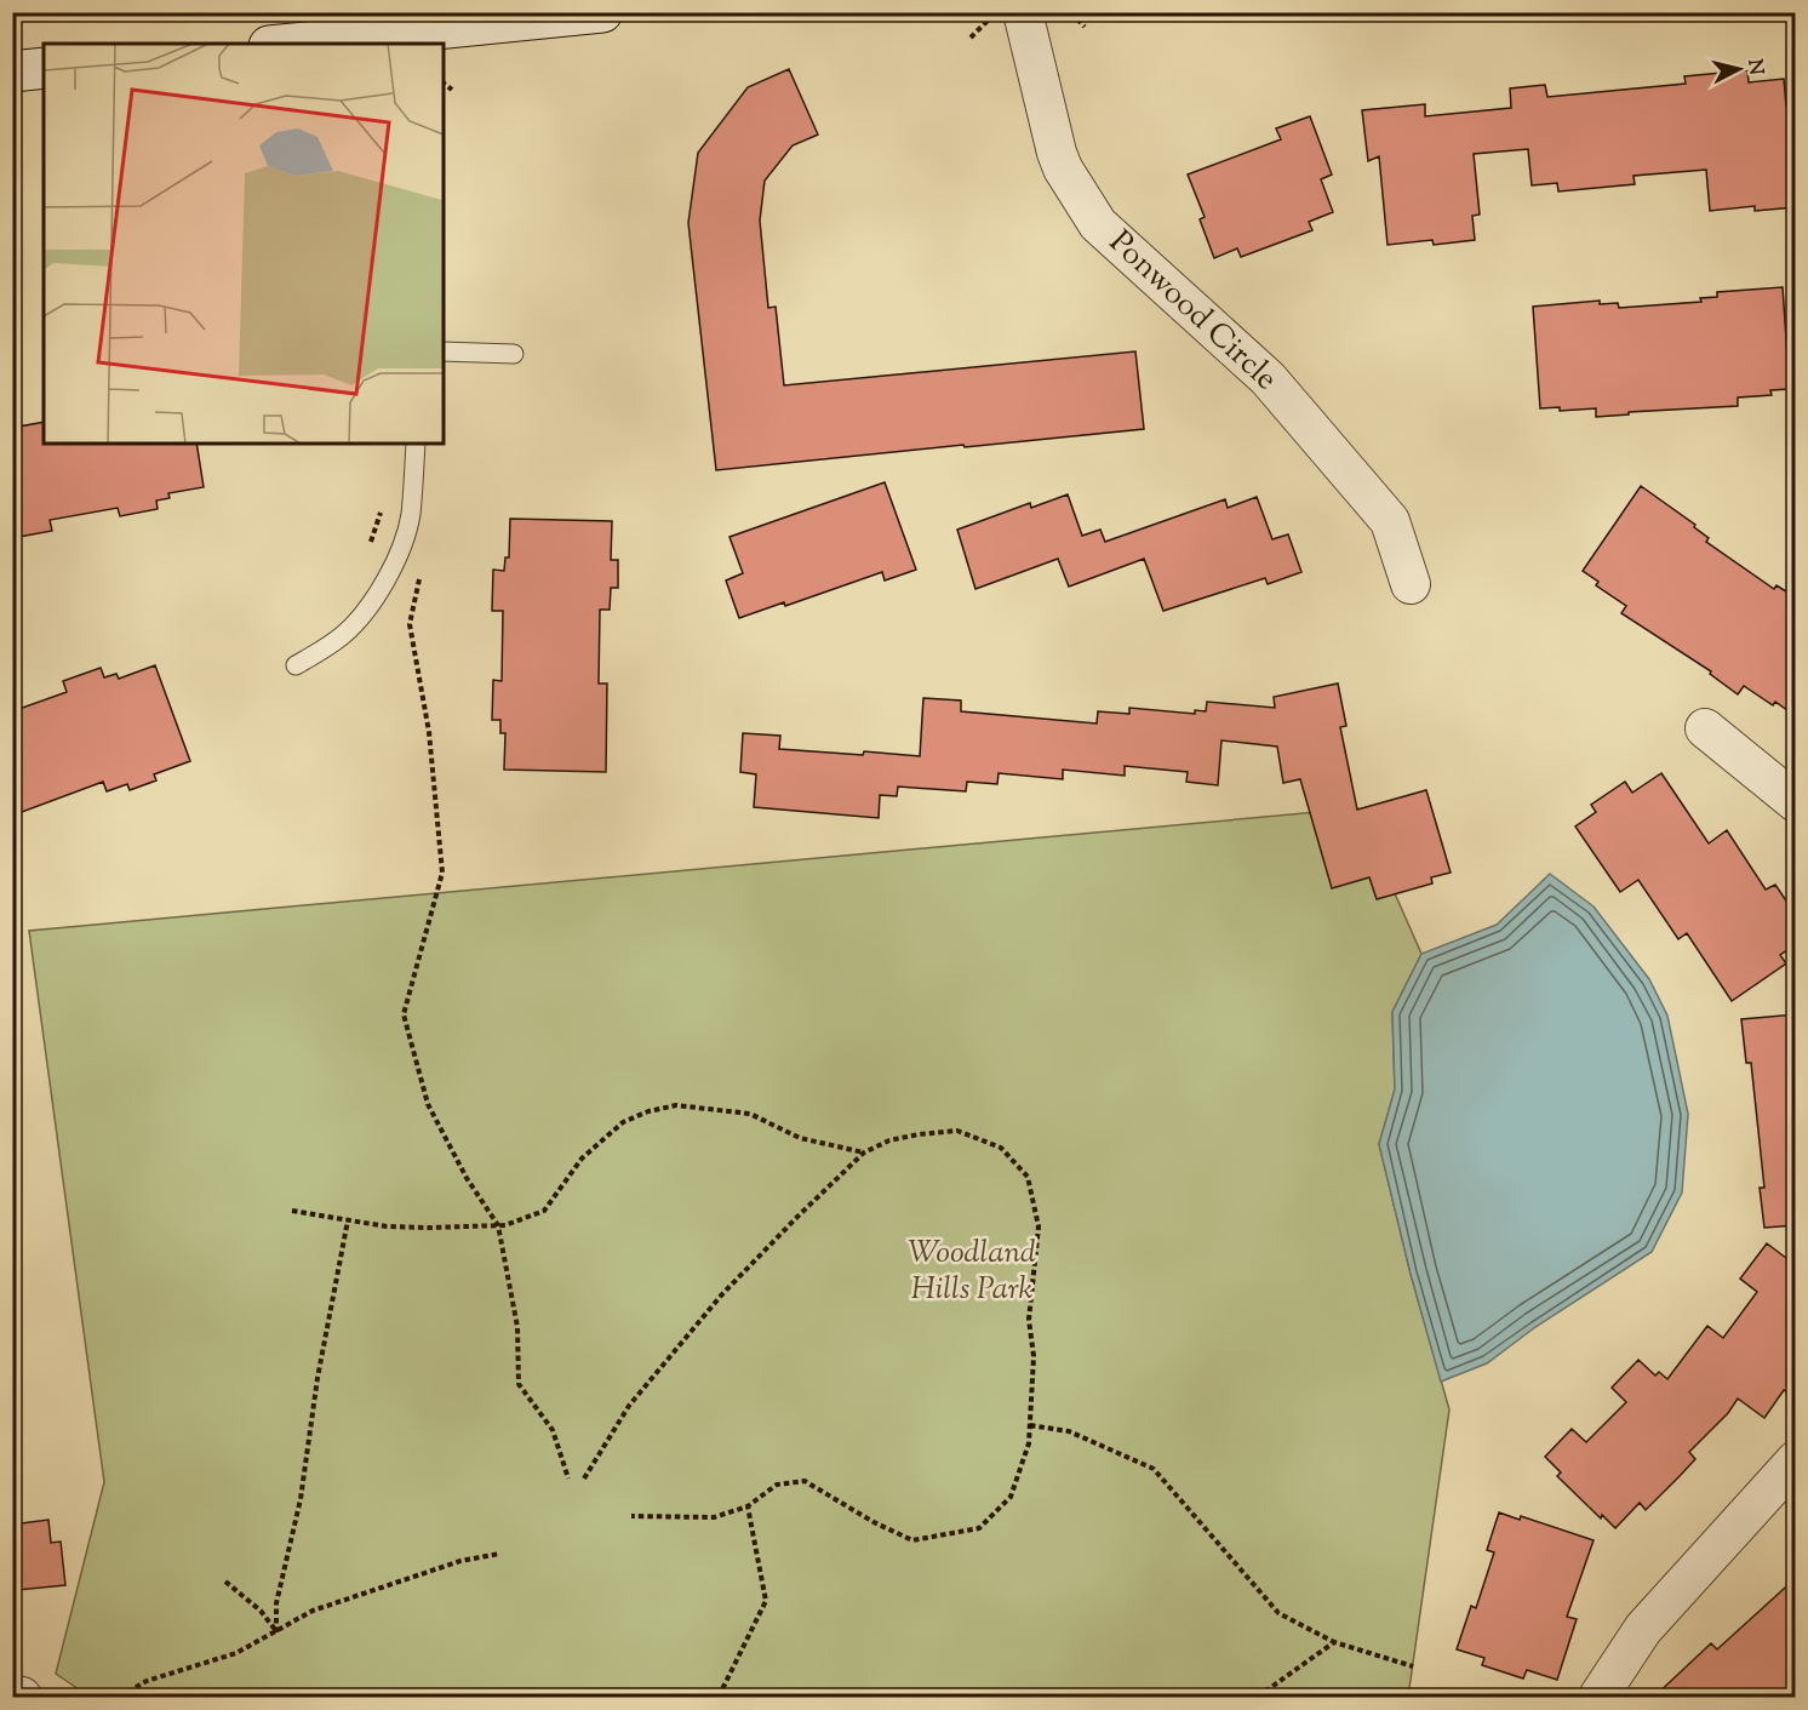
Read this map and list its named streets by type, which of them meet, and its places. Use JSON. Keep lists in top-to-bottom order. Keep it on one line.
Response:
{"streets":{"street":["Ponwood Circle"]},"parks":["Woodland Hills Park"],"north":"right"}
